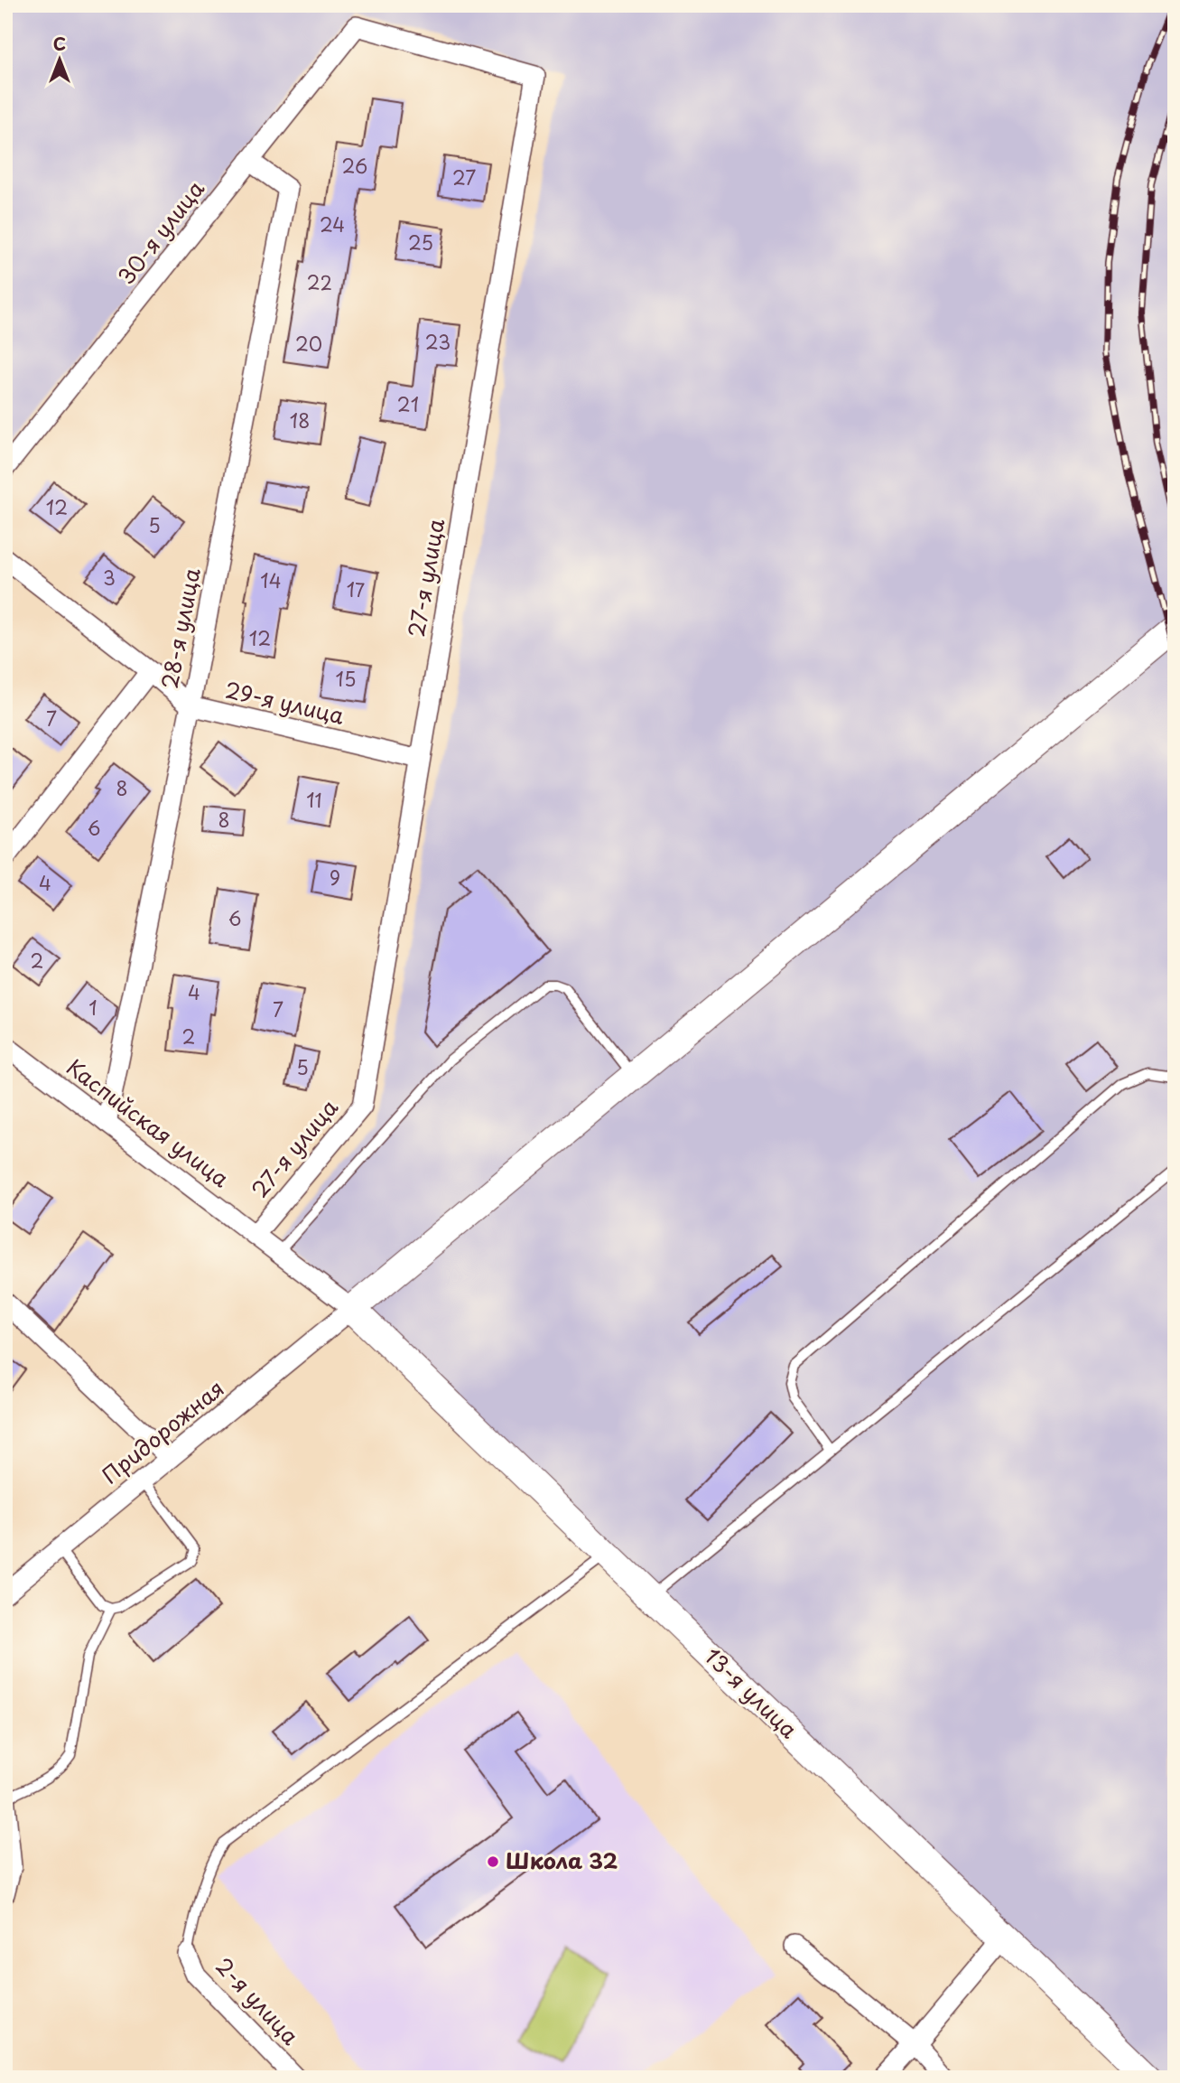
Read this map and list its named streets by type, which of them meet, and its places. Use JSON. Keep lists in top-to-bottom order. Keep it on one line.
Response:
{"streets":{"street":["30-я улица","27-я улица","28-я улица","29-я улица","Каспийская улица","Придорожная","13-я улица","2-я улица"]},"crossings":[["30-я улица","27-я улица"],["30-я улица","28-я улица"],["27-я улица","29-я улица"],["27-я улица","Каспийская улица"],["28-я улица","29-я улица"],["28-я улица","Каспийская улица"],["Каспийская улица","Придорожная"],["Каспийская улица","13-я улица"],["Придорожная","13-я улица"]],"places":["Школа 32"],"house_numbers":["26","27","24","25","22","23","20","21","18","12","5","3","14","17","12","15","7","8","11","8","6","9","4","6","2","4","1","7","2","5"],"north":"top"}
